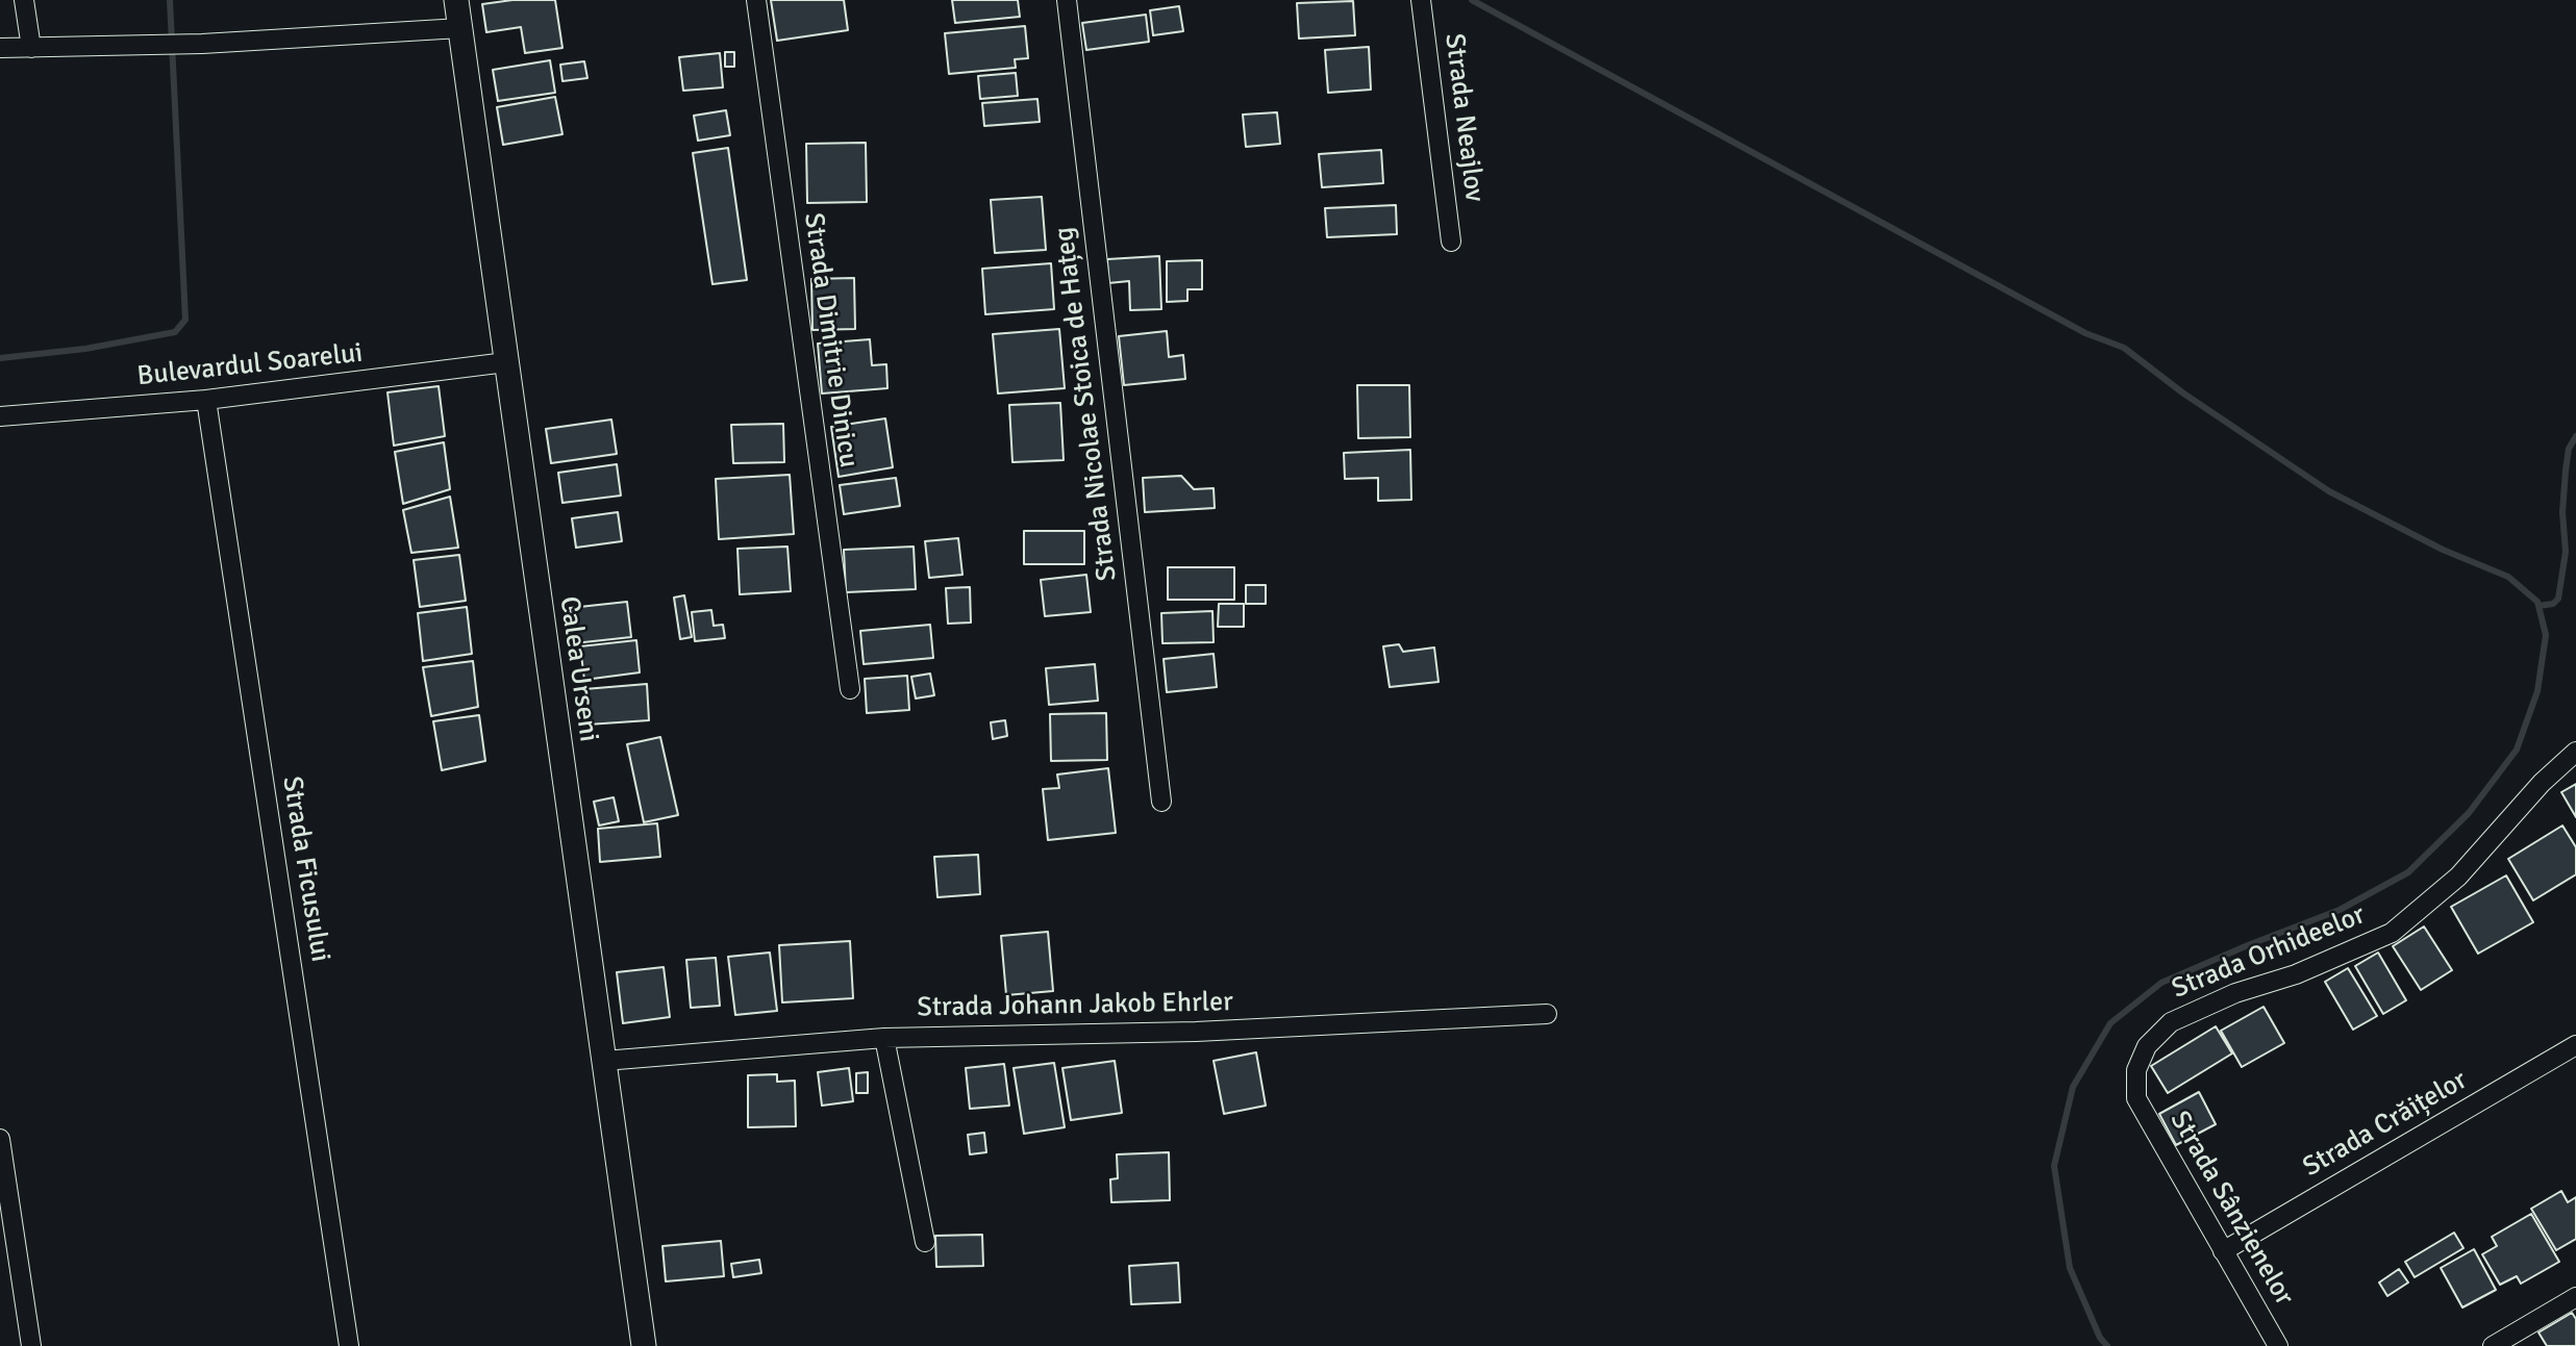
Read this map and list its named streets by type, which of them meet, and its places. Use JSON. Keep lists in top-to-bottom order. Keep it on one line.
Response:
{"streets":{"street":["Strada Neajlov","Strada Dimitrie Dinicu","Bulevardul Soarelui","Strada Nicolae Stoica de Hațeg","Calea Urseni","Strada Ficusului","Strada Orhideelor","Strada Johann Jakob Ehrler","Strada Crăițelor","Strada Sânzienelor"]},"crossings":[["Bulevardul Soarelui","Calea Urseni"],["Bulevardul Soarelui","Strada Ficusului"],["Calea Urseni","Strada Johann Jakob Ehrler"],["Strada Orhideelor","Strada Sânzienelor"],["Strada Crăițelor","Strada Sânzienelor"]]}
